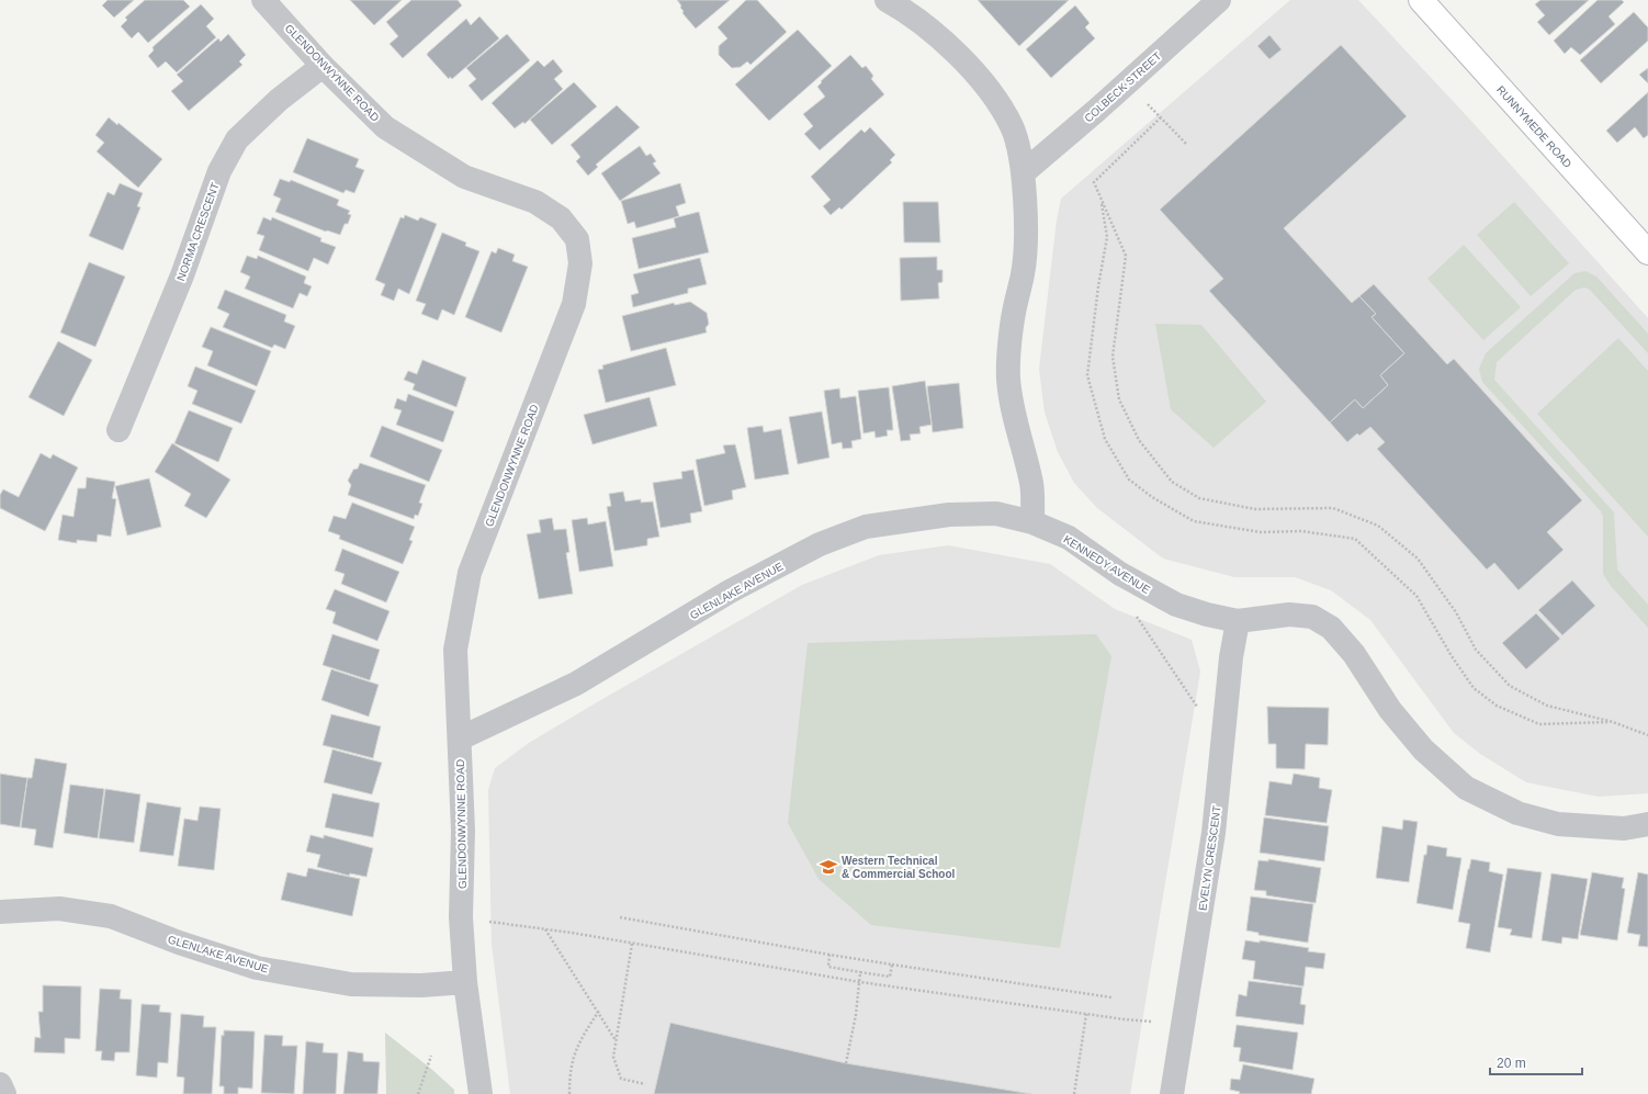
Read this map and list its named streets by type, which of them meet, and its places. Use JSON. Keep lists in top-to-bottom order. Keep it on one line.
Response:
{"streets":{"street":["GLENDONWYNNE ROAD","COLBECK STREET","RUNNYMEDE ROAD","NORMA CRESCENT","KENNEDY AVENUE","GLENLAKE AVENUE","EVELYN CRESCENT"]},"crossings":[["GLENDONWYNNE ROAD","NORMA CRESCENT"],["GLENDONWYNNE ROAD","GLENLAKE AVENUE"],["KENNEDY AVENUE","GLENLAKE AVENUE"],["KENNEDY AVENUE","EVELYN CRESCENT"]],"places":{"school or university":["Western Technical & Commercial School"]},"scale_bar":"20 m"}
